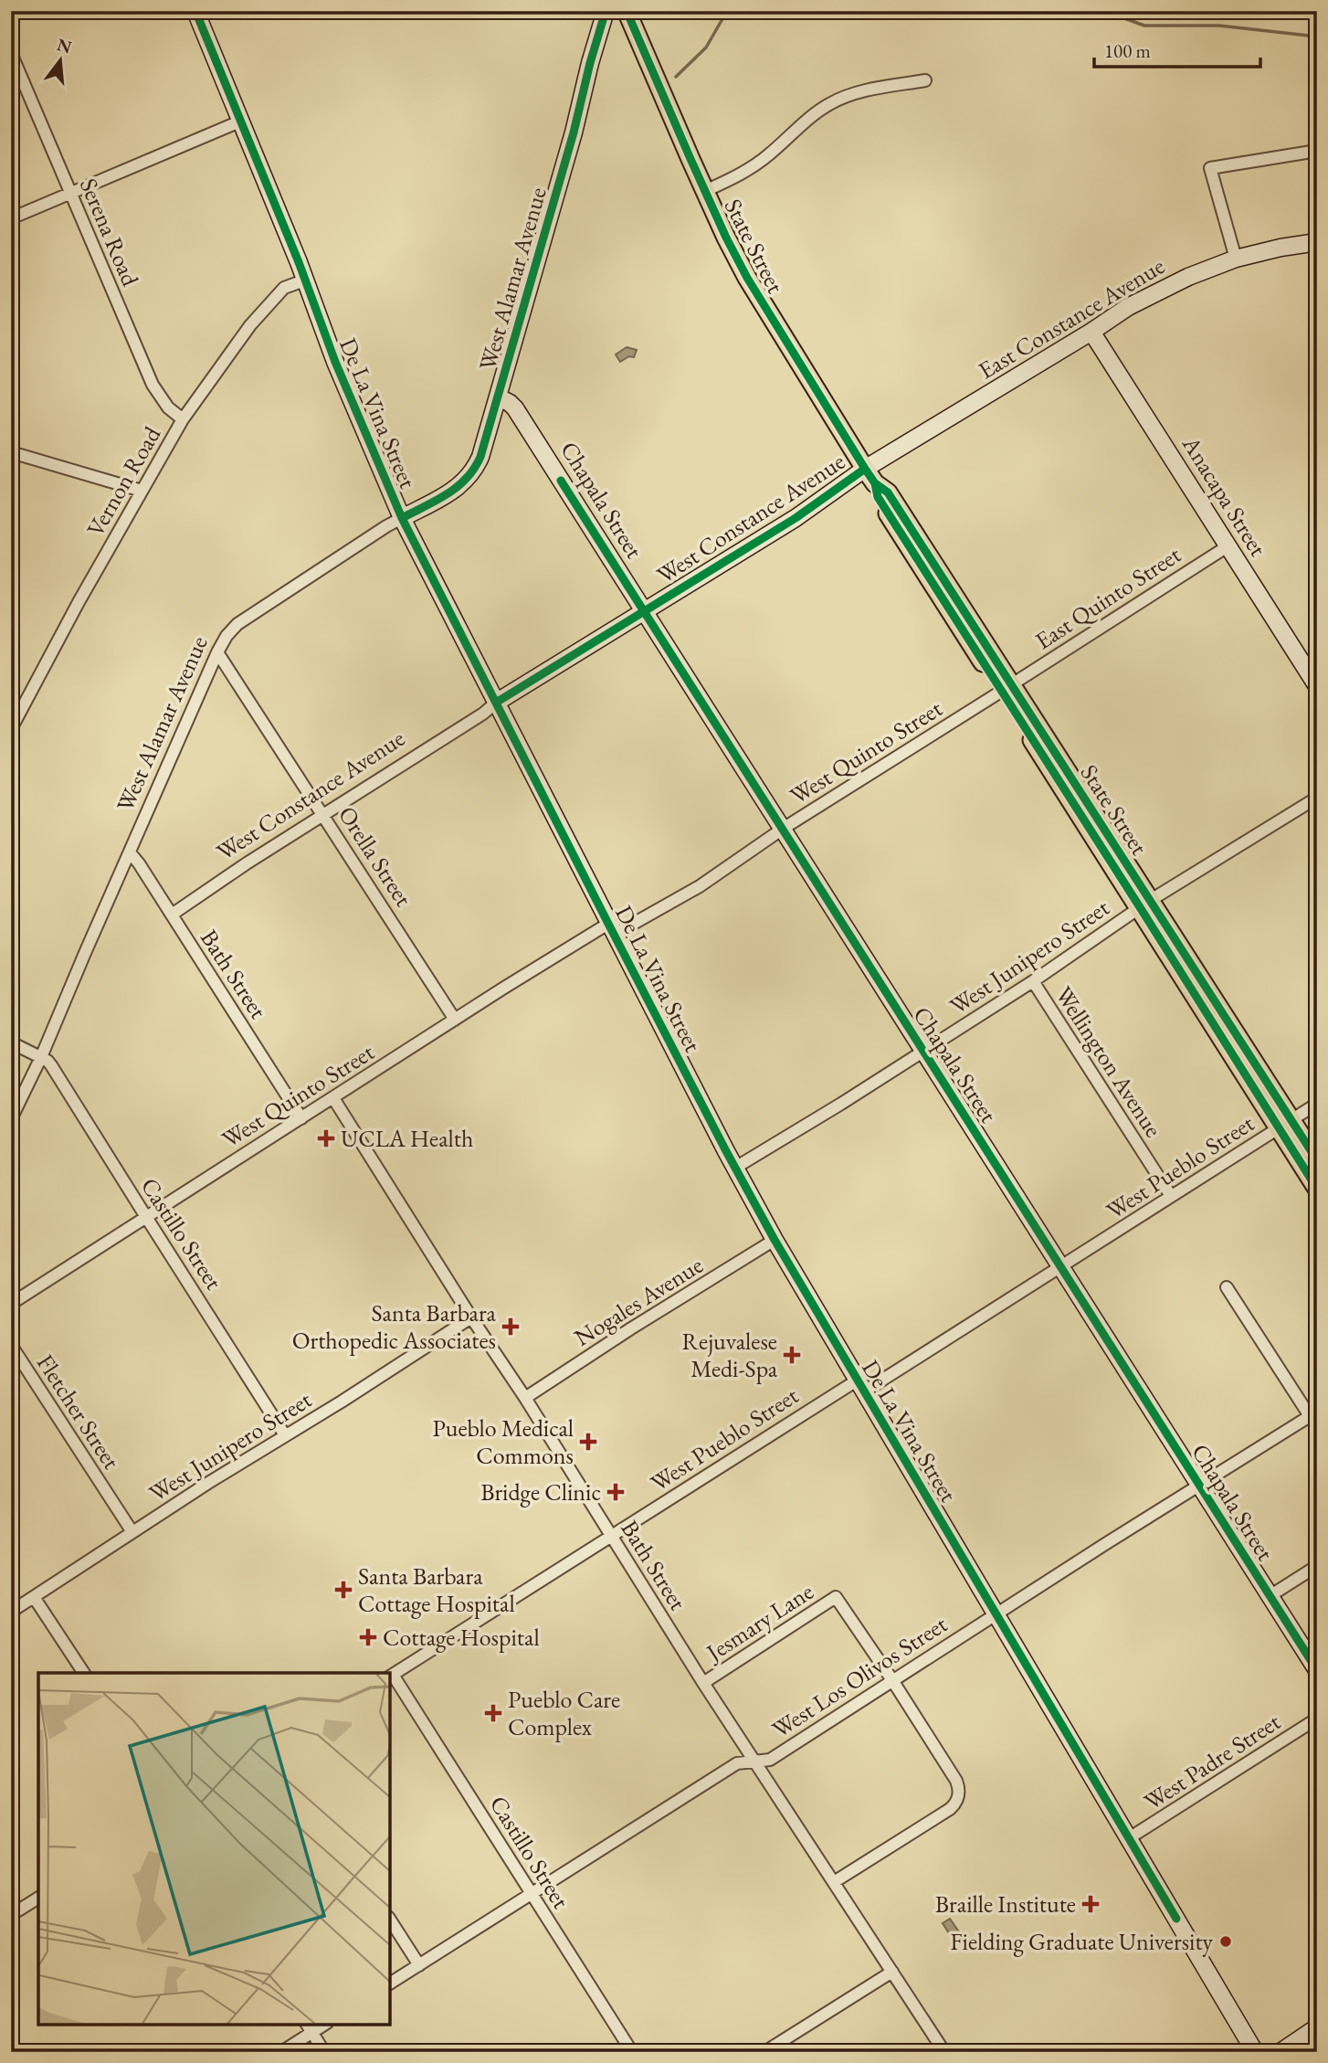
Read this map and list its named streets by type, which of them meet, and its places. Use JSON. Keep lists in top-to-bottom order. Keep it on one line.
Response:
{"streets":{"main road":["State Street"],"street":["Serena Road","West Alamar Avenue","East Constance Avenue","De La Vina Street","Vernon Road","Anacapa Street","Chapala Street","West Constance Avenue","East Quinto Street","West Quinto Street","Orella Street","West Junipero Street","Bath Street","Wellington Avenue","West Pueblo Street","Castillo Street","Nogales Avenue","Fletcher Street","Jesmary Lane","West Los Olivos Street","West Padre Street"]},"crossings":[["Serena Road","Vernon Road"],["State Street","East Constance Avenue"],["State Street","West Constance Avenue"],["State Street","East Quinto Street"],["State Street","West Quinto Street"],["State Street","West Junipero Street"],["State Street","West Pueblo Street"],["West Alamar Avenue","De La Vina Street"],["West Alamar Avenue","Chapala Street"],["West Alamar Avenue","Orella Street"],["West Alamar Avenue","Bath Street"],["West Alamar Avenue","Castillo Street"],["East Constance Avenue","Anacapa Street"],["East Constance Avenue","West Constance Avenue"],["De La Vina Street","Vernon Road"],["De La Vina Street","West Constance Avenue"],["De La Vina Street","West Quinto Street"],["De La Vina Street","West Junipero Street"],["De La Vina Street","West Pueblo Street"],["De La Vina Street","Nogales Avenue"],["De La Vina Street","West Los Olivos Street"],["De La Vina Street","West Padre Street"],["Anacapa Street","East Quinto Street"],["Chapala Street","West Constance Avenue"],["Chapala Street","West Quinto Street"],["Chapala Street","West Junipero Street"],["Chapala Street","West Pueblo Street"],["Chapala Street","West Los Olivos Street"],["West Constance Avenue","Orella Street"],["West Constance Avenue","Bath Street"],["East Quinto Street","West Quinto Street"],["West Quinto Street","Orella Street"],["West Quinto Street","Bath Street"],["West Quinto Street","Castillo Street"],["West Junipero Street","Bath Street"],["West Junipero Street","Wellington Avenue"],["West Junipero Street","Castillo Street"],["West Junipero Street","Fletcher Street"],["Bath Street","West Pueblo Street"],["Bath Street","Nogales Avenue"],["Bath Street","Jesmary Lane"],["Bath Street","West Los Olivos Street"],["Wellington Avenue","West Pueblo Street"],["West Pueblo Street","Castillo Street"],["Castillo Street","West Los Olivos Street"],["Jesmary Lane","West Los Olivos Street"]],"places":{"health":["UCLA Health","Santa Barbara Orthopedic Associates","Rejuvalese Medi-Spa","Pueblo Medical Commons","Bridge Clinic","Santa Barbara Cottage Hospital","Cottage Hospital","Pueblo Care Complex","Braille Institute"],"other":["Fielding Graduate University"]},"scale_bar":"100 m","north":"top"}
